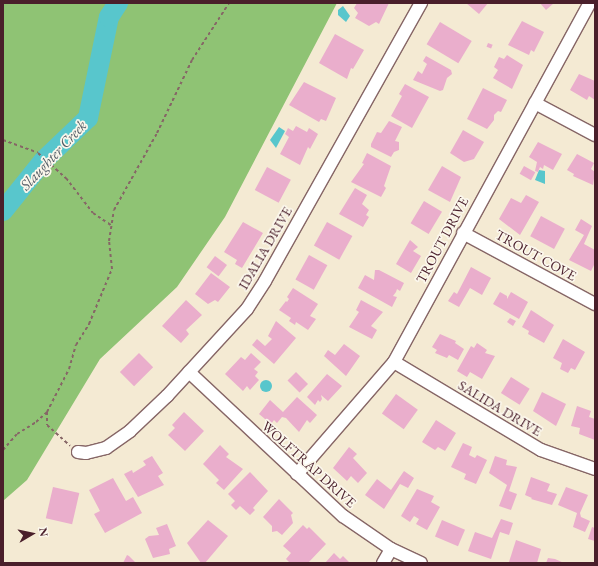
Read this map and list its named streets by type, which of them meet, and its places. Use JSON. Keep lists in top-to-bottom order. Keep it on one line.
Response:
{"streets":{"street":["TROUT DRIVE","IDALIA DRIVE","TROUT COVE","SALIDA DRIVE","WOLFTRAP DRIVE"]},"crossings":[["TROUT DRIVE","TROUT COVE"],["TROUT DRIVE","SALIDA DRIVE"],["TROUT DRIVE","WOLFTRAP DRIVE"],["IDALIA DRIVE","WOLFTRAP DRIVE"]],"water":["Slaughter Creek"],"north":"right"}
